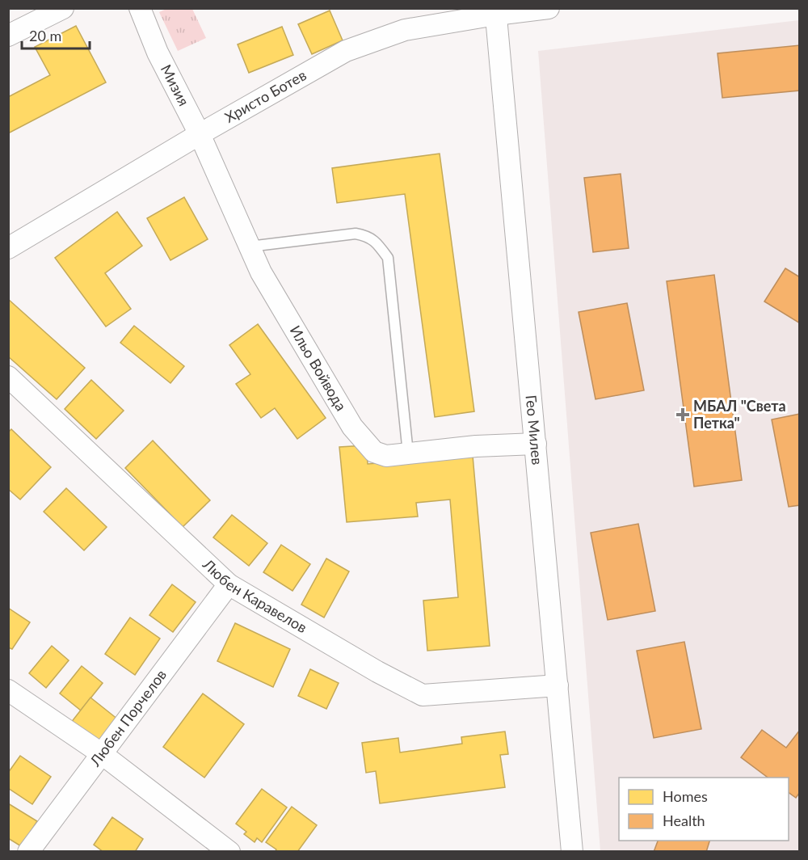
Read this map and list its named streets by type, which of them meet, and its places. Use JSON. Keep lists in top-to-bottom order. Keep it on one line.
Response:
{"streets":{"street":["Мизия","Христо Ботев","Ильо Войвода","Гео Милев","Любен Каравелов","Любен Порчелов"]},"crossings":[["Мизия","Христо Ботев"],["Мизия","Ильо Войвода"],["Христо Ботев","Ильо Войвода"],["Христо Ботев","Гео Милев"],["Ильо Войвода","Гео Милев"],["Гео Милев","Любен Каравелов"],["Любен Каравелов","Любен Порчелов"]],"places":{"health":["МБАЛ \"Света Петка\""]},"legend":["Homes","Health"],"scale_bar":"20 m"}
